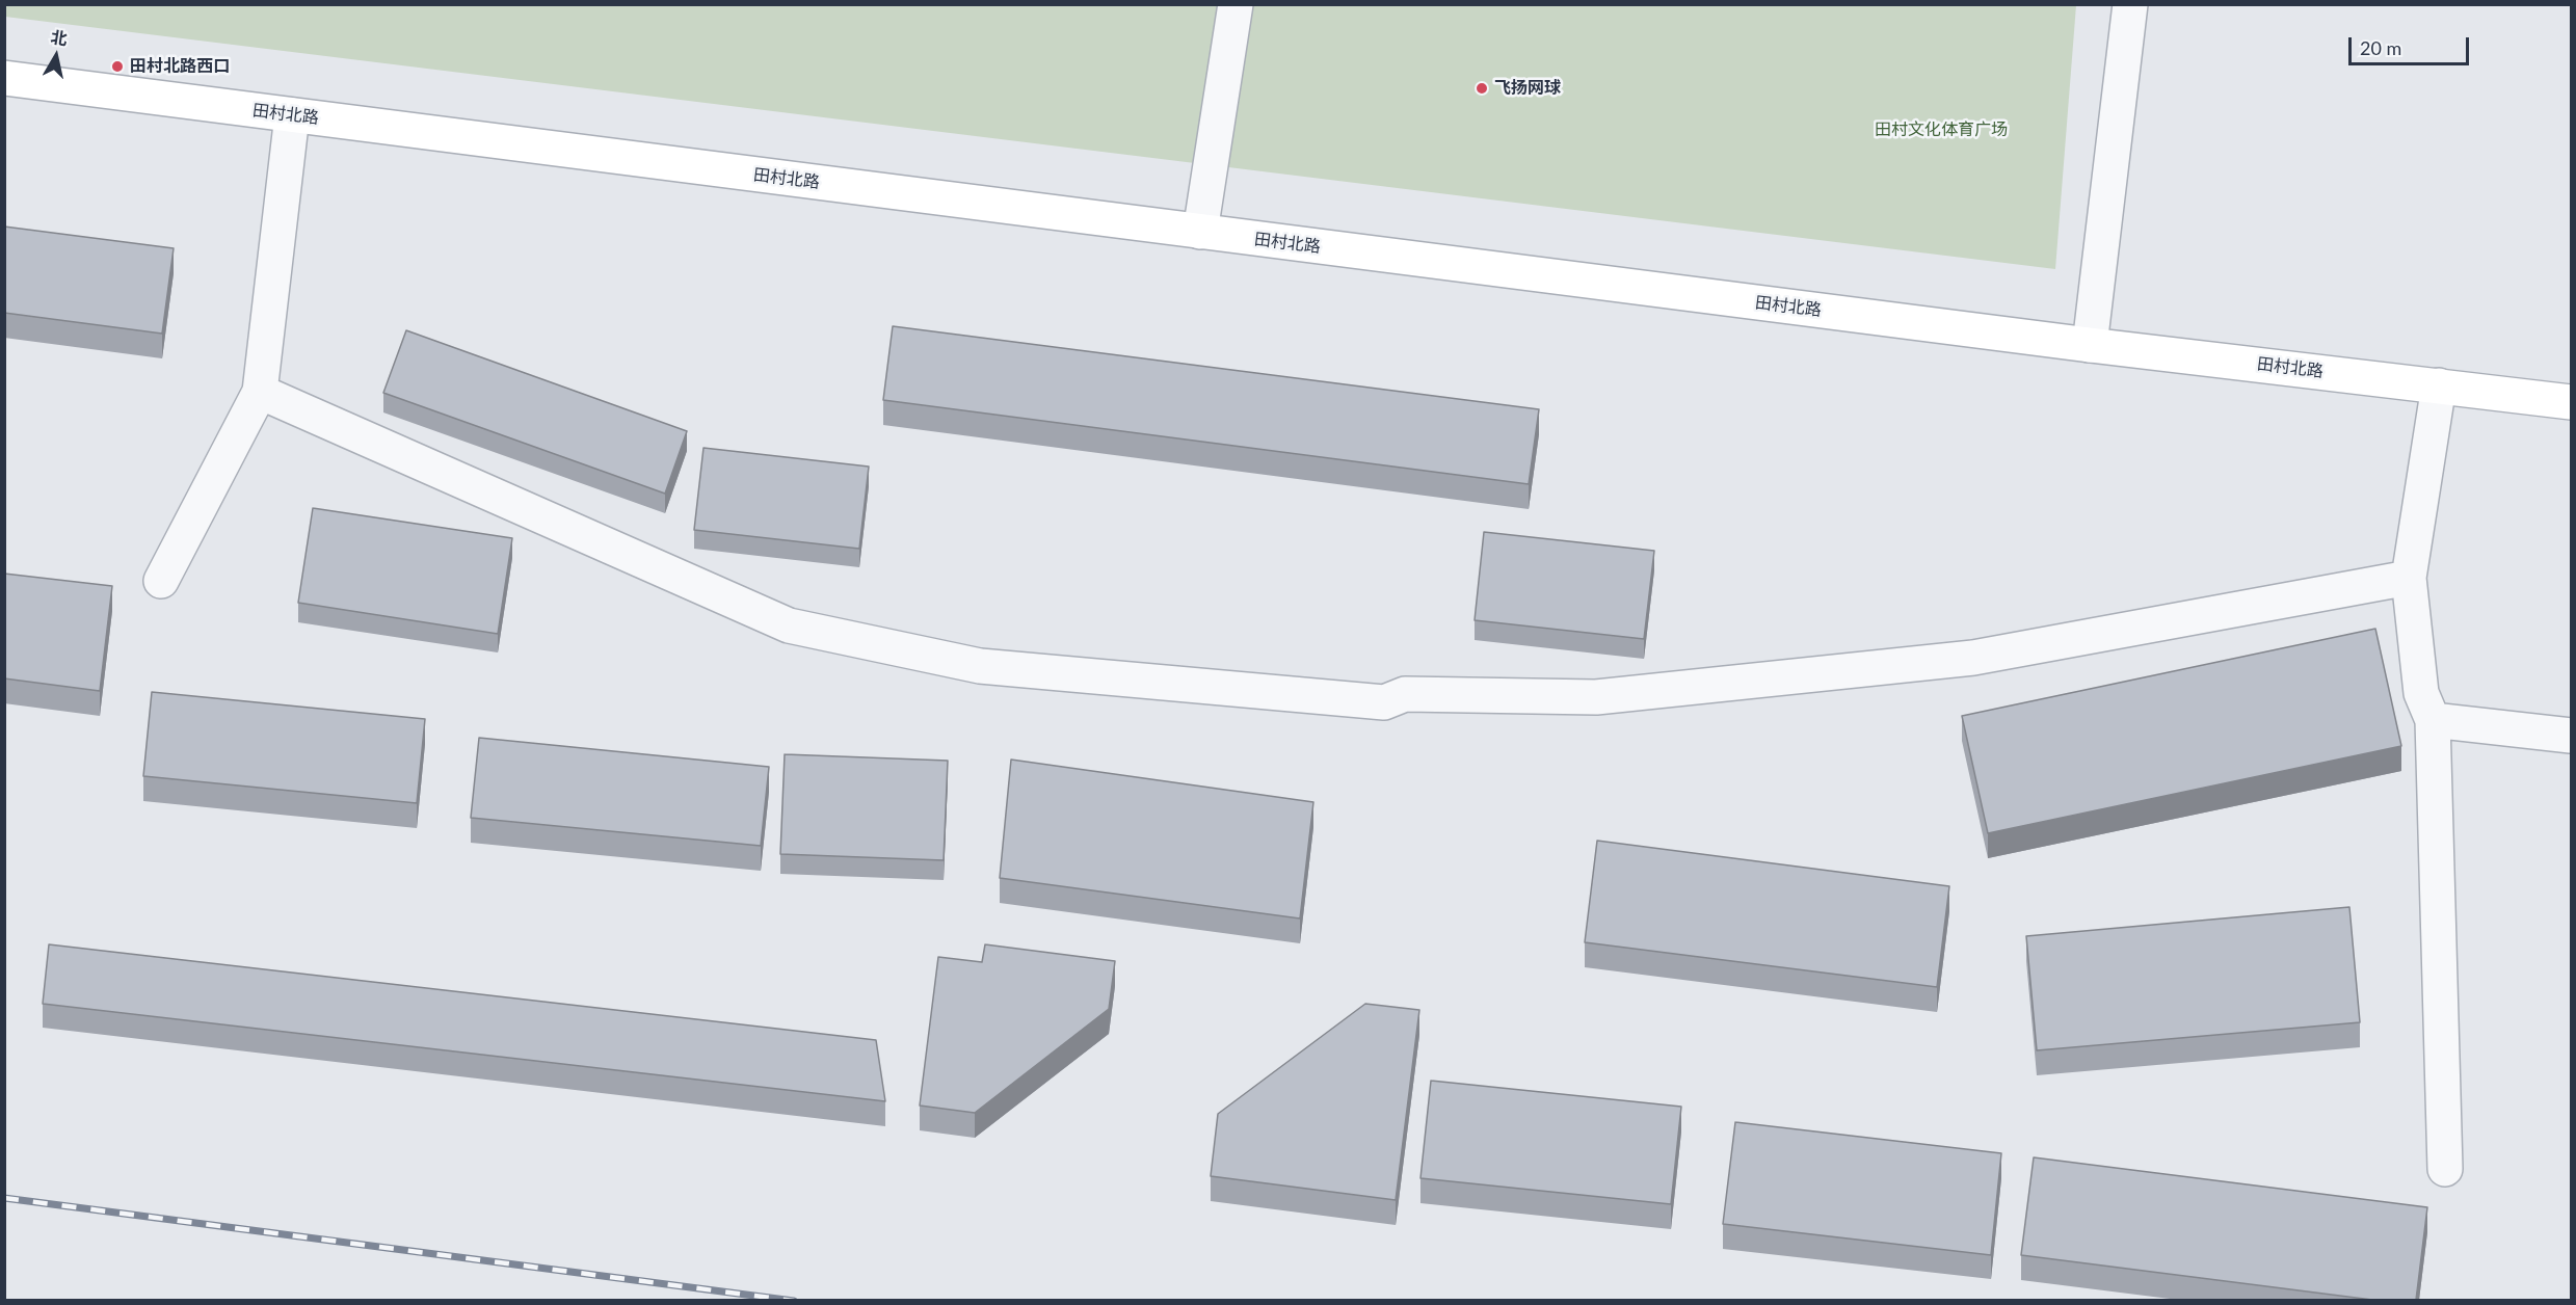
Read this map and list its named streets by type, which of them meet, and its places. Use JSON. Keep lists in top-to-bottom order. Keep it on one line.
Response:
{"streets":{"street":["田村北路"]},"parks":["田村文化体育广场"],"places":["田村北路西口","飞扬网球"],"scale_bar":"20 m","north":"top"}
